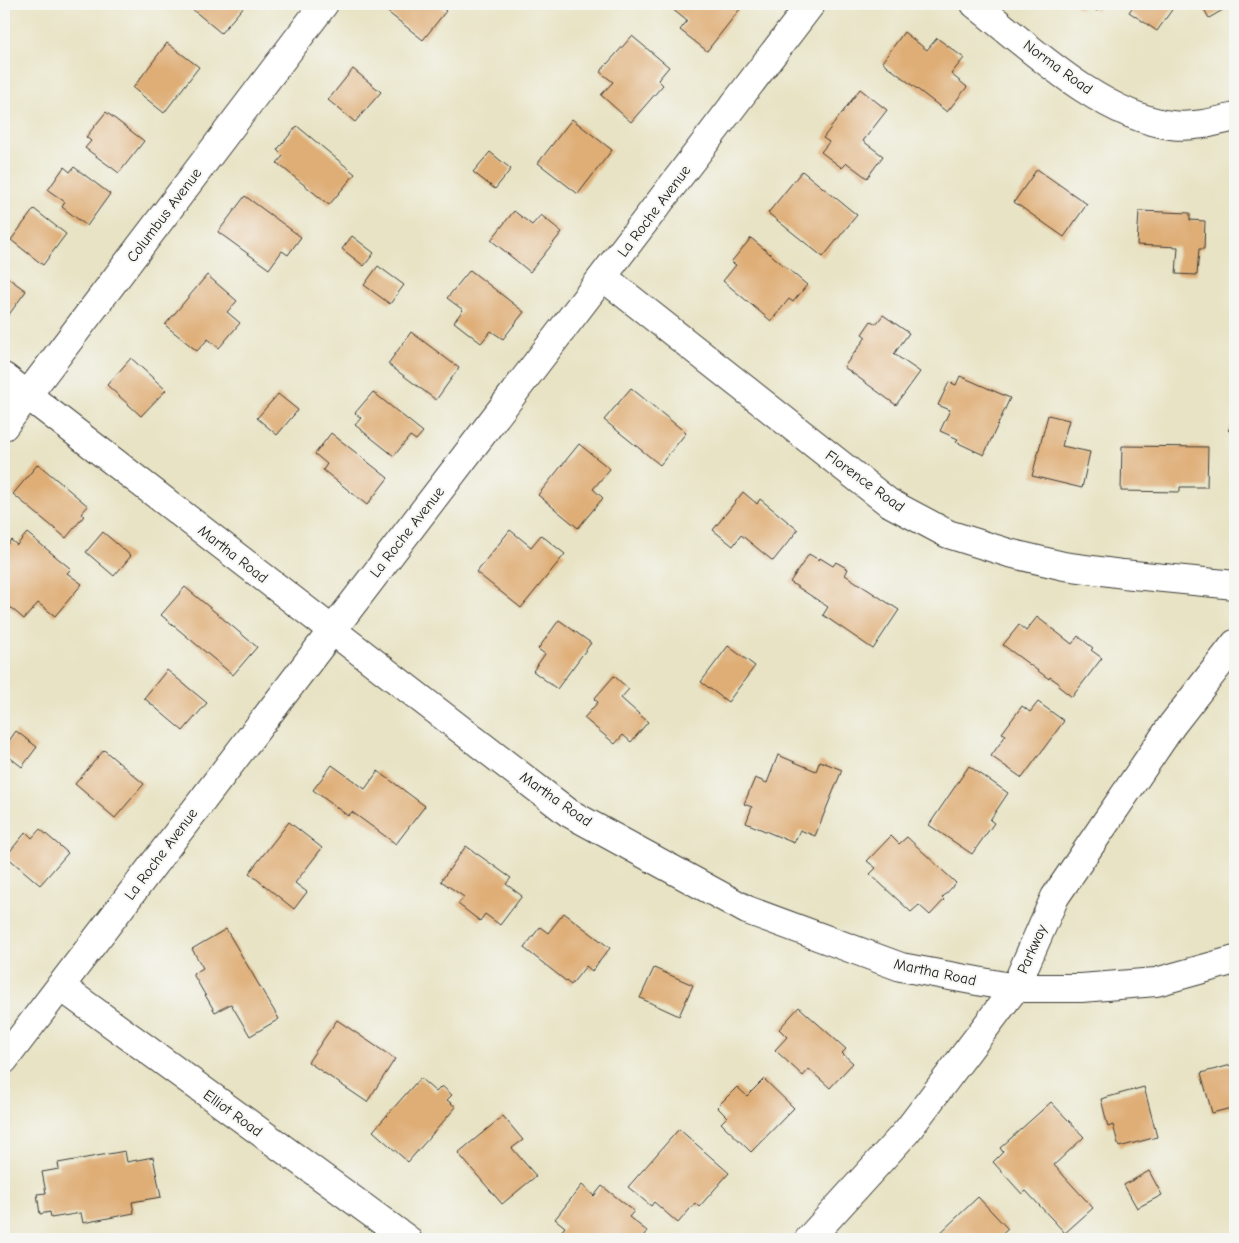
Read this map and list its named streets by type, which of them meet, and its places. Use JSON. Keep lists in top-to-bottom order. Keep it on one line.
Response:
{"streets":{"street":["Norma Road","La Roche Avenue","Columbus Avenue","Florence Road","Martha Road","Parkway","Elliot Road"]},"crossings":[["La Roche Avenue","Florence Road"],["La Roche Avenue","Martha Road"],["La Roche Avenue","Elliot Road"],["Columbus Avenue","Martha Road"],["Martha Road","Parkway"]]}
